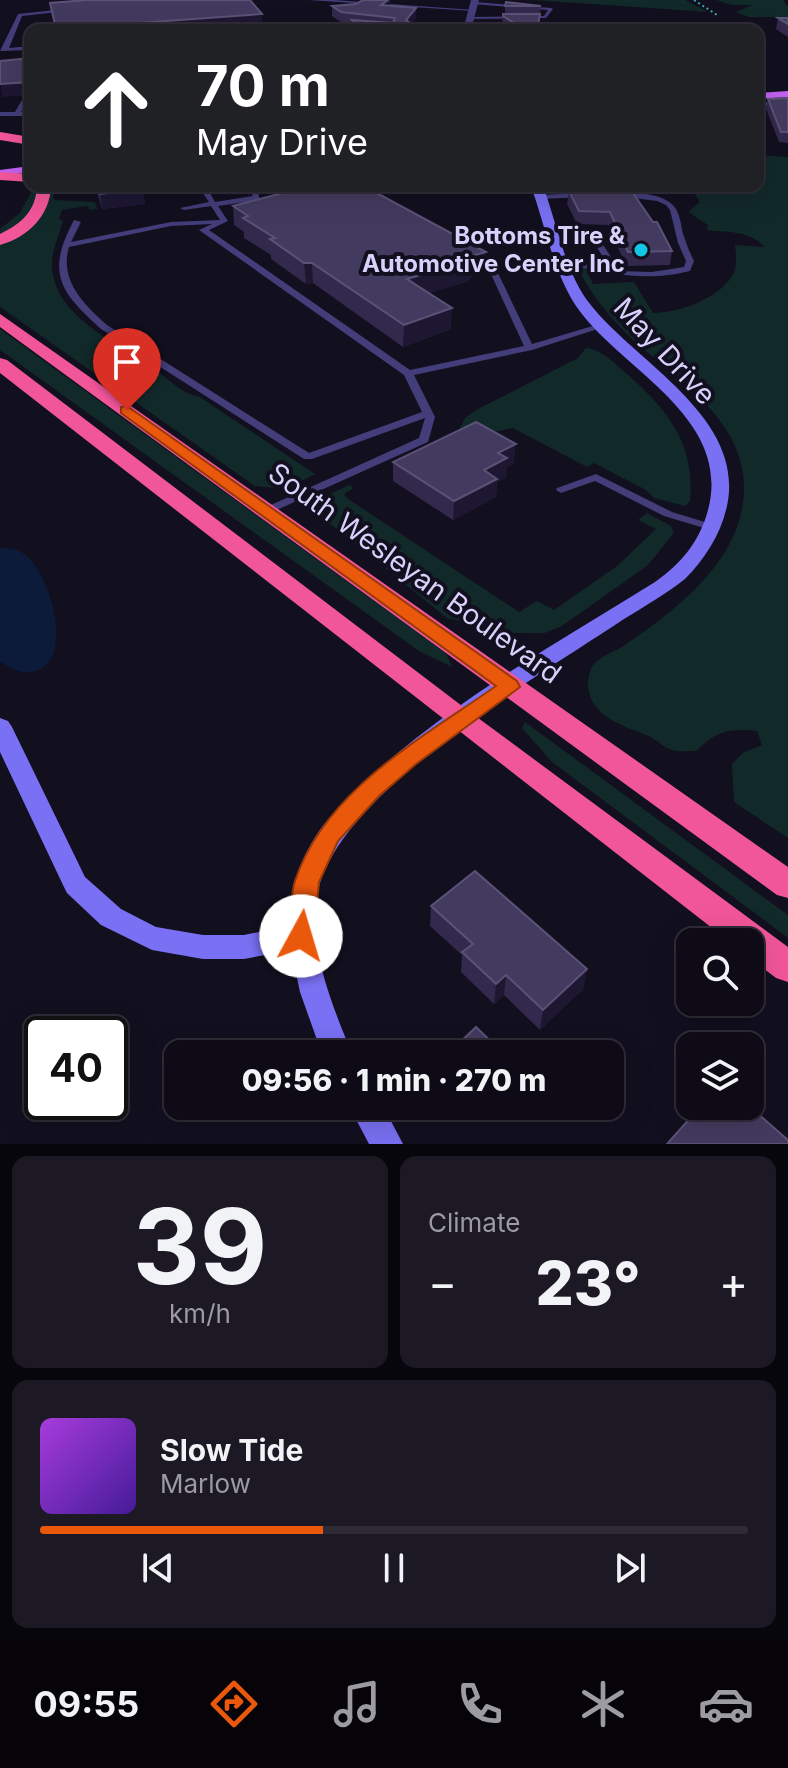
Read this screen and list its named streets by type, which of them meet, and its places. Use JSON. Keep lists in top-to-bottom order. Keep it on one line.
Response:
{"streets":{"highway":["South Wesleyan Boulevard"],"main road":["May Drive"]},"crossings":[["May Drive","South Wesleyan Boulevard"]],"places":["Bottoms Tire & Automotive Center Inc"],"page":{"turn":["70 m","May Drive"],"limit":"40","trip":"09:56 · 1 min · 270 m","tile":[["39","km/h"],"Climate"],"heat":["−","23°","+"],"song":["Slow Tide","Marlow"],"tabs":"09:55"}}
